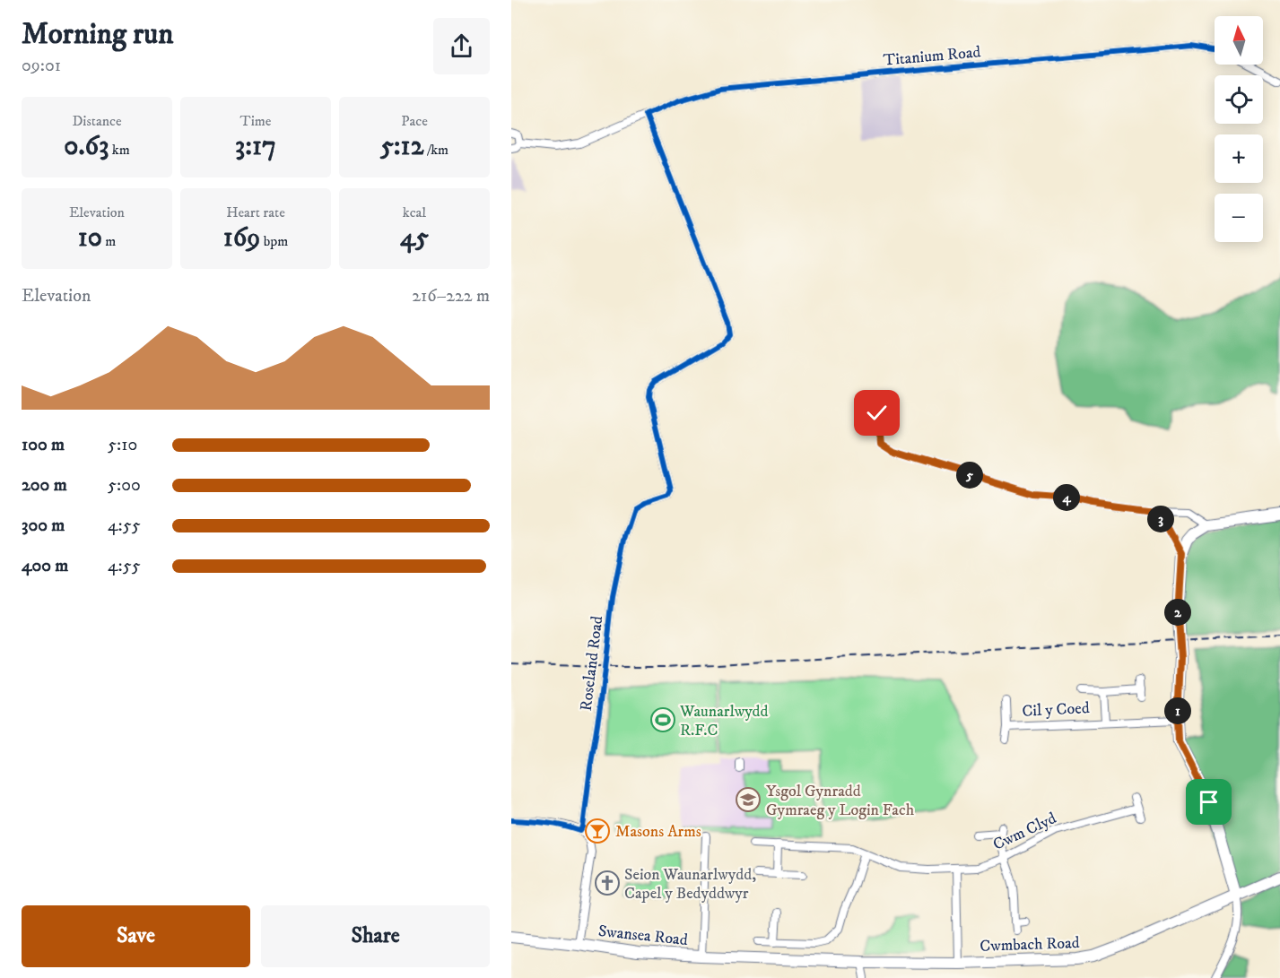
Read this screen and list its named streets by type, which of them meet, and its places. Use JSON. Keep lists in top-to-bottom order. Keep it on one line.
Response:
{"streets":{"main road":["Swansea Road","Cwmbach Road"],"street":["Titanium Road","Roseland Road","Cil y Coed","Cwm Clyd"]},"crossings":[["Titanium Road","Roseland Road"],["Roseland Road","Swansea Road"],["Swansea Road","Cwmbach Road"]],"places":{"sports":["Waunarlwydd R.F.C"],"school or university":["Ysgol Gynradd Gymraeg y Login Fach"],"bar":["Masons Arms"],"church":["Seion Waunarlwydd, Capel y Bedyddwyr"]},"north":"top","page":{"heading":["Morning run","09:01"],"map_buttons":["+","−"],"stats":[["Distance","0.63 km"],["Time","3:17"],["Pace","5:12 /km"],["Elevation","10 m"],["Heart rate","169 bpm"],["kcal","45"]],"chart":["Elevation","216–222 m"],"list":[{"name":"100 m","note":"5:10"},{"name":"200 m","note":"5:00"},{"name":"300 m","note":"4:55"},{"name":"400 m","note":"4:55"}],"pins":["5","4","3","2","1"],"buttons":["Save","Share"]}}
